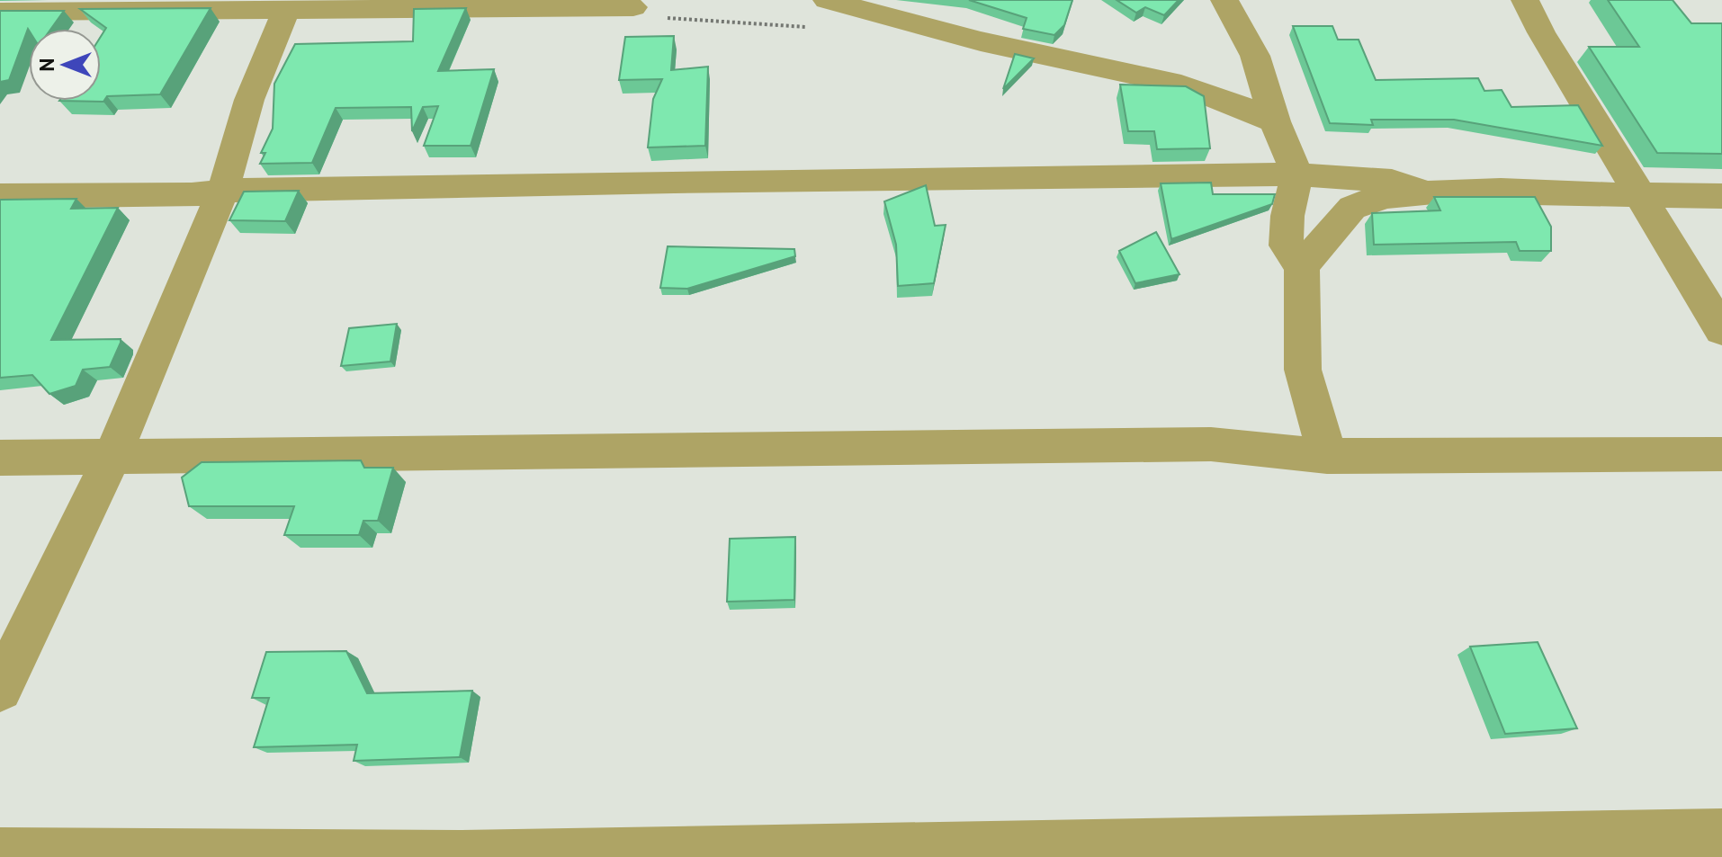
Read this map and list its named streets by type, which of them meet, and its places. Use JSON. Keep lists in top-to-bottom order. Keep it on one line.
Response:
{"north":"left"}
